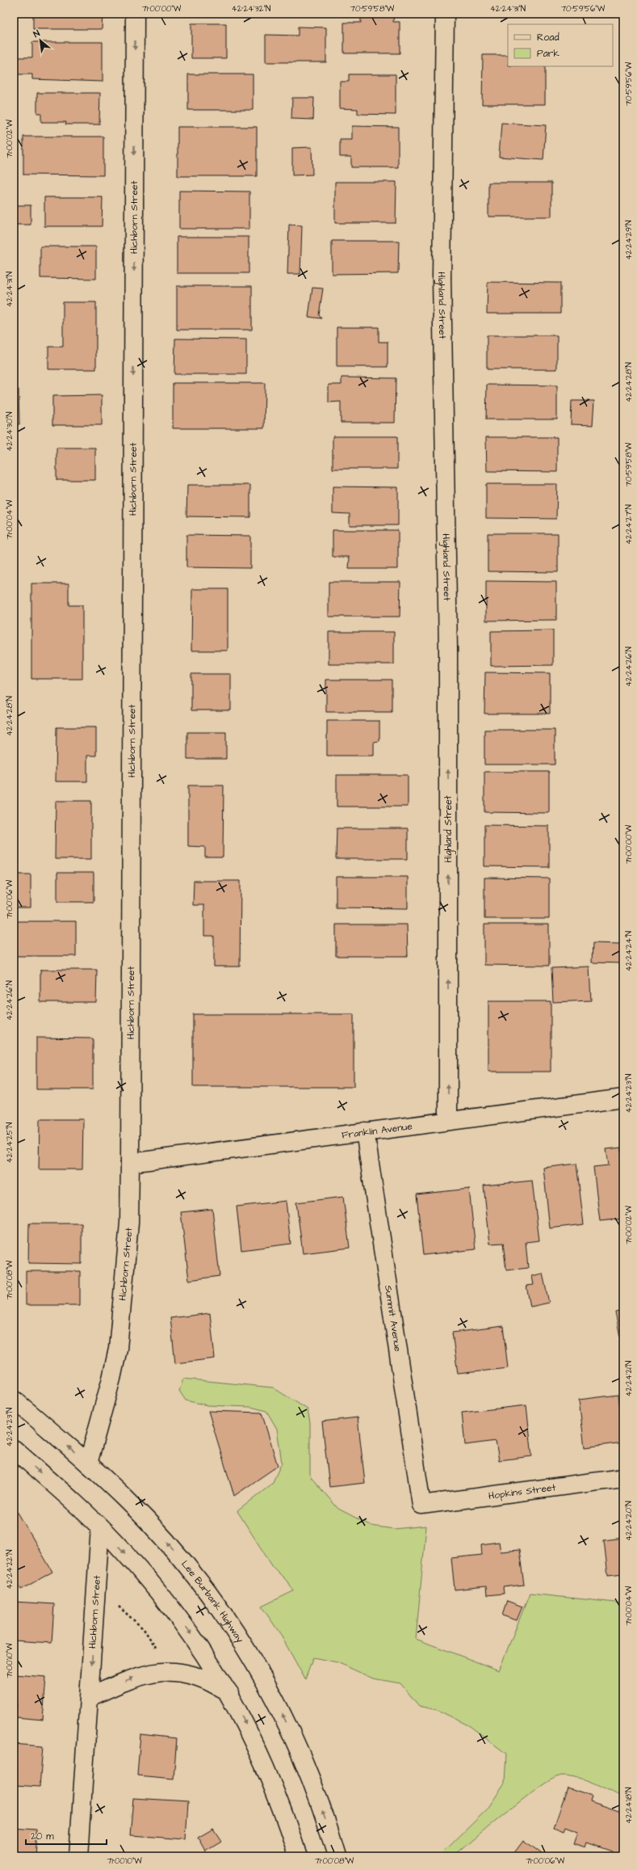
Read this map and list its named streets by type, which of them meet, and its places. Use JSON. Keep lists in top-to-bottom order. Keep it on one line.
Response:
{"streets":{"main road":["Hichborn Street","Highland Street","Franklin Avenue","Summit Avenue","Hopkins Street","Lee Burbank Highway"]},"crossings":[["Hichborn Street","Franklin Avenue"],["Hichborn Street","Lee Burbank Highway"],["Highland Street","Franklin Avenue"],["Franklin Avenue","Summit Avenue"],["Summit Avenue","Hopkins Street"]],"one_way":["Hichborn Street","Highland Street"],"legend":["Road","Park"],"scale_bar":"20 m","north":"top left","coordinates":["71°00'00\"W","42°24'32\"N","70°59'58\"W","42°24'31\"N","70°59'56\"W","71°00'02\"W","42°24'29\"N","42°24'28\"N","42°24'30\"N","71°00'04\"W","42°24'27\"N","42°24'26\"N","71°00'06\"W","42°24'24\"N","42°24'23\"N","42°24'25\"N","71°00'08\"W","42°24'21\"N","42°24'20\"N","42°24'22\"N","71°00'10\"W","42°24'18\"N"]}
